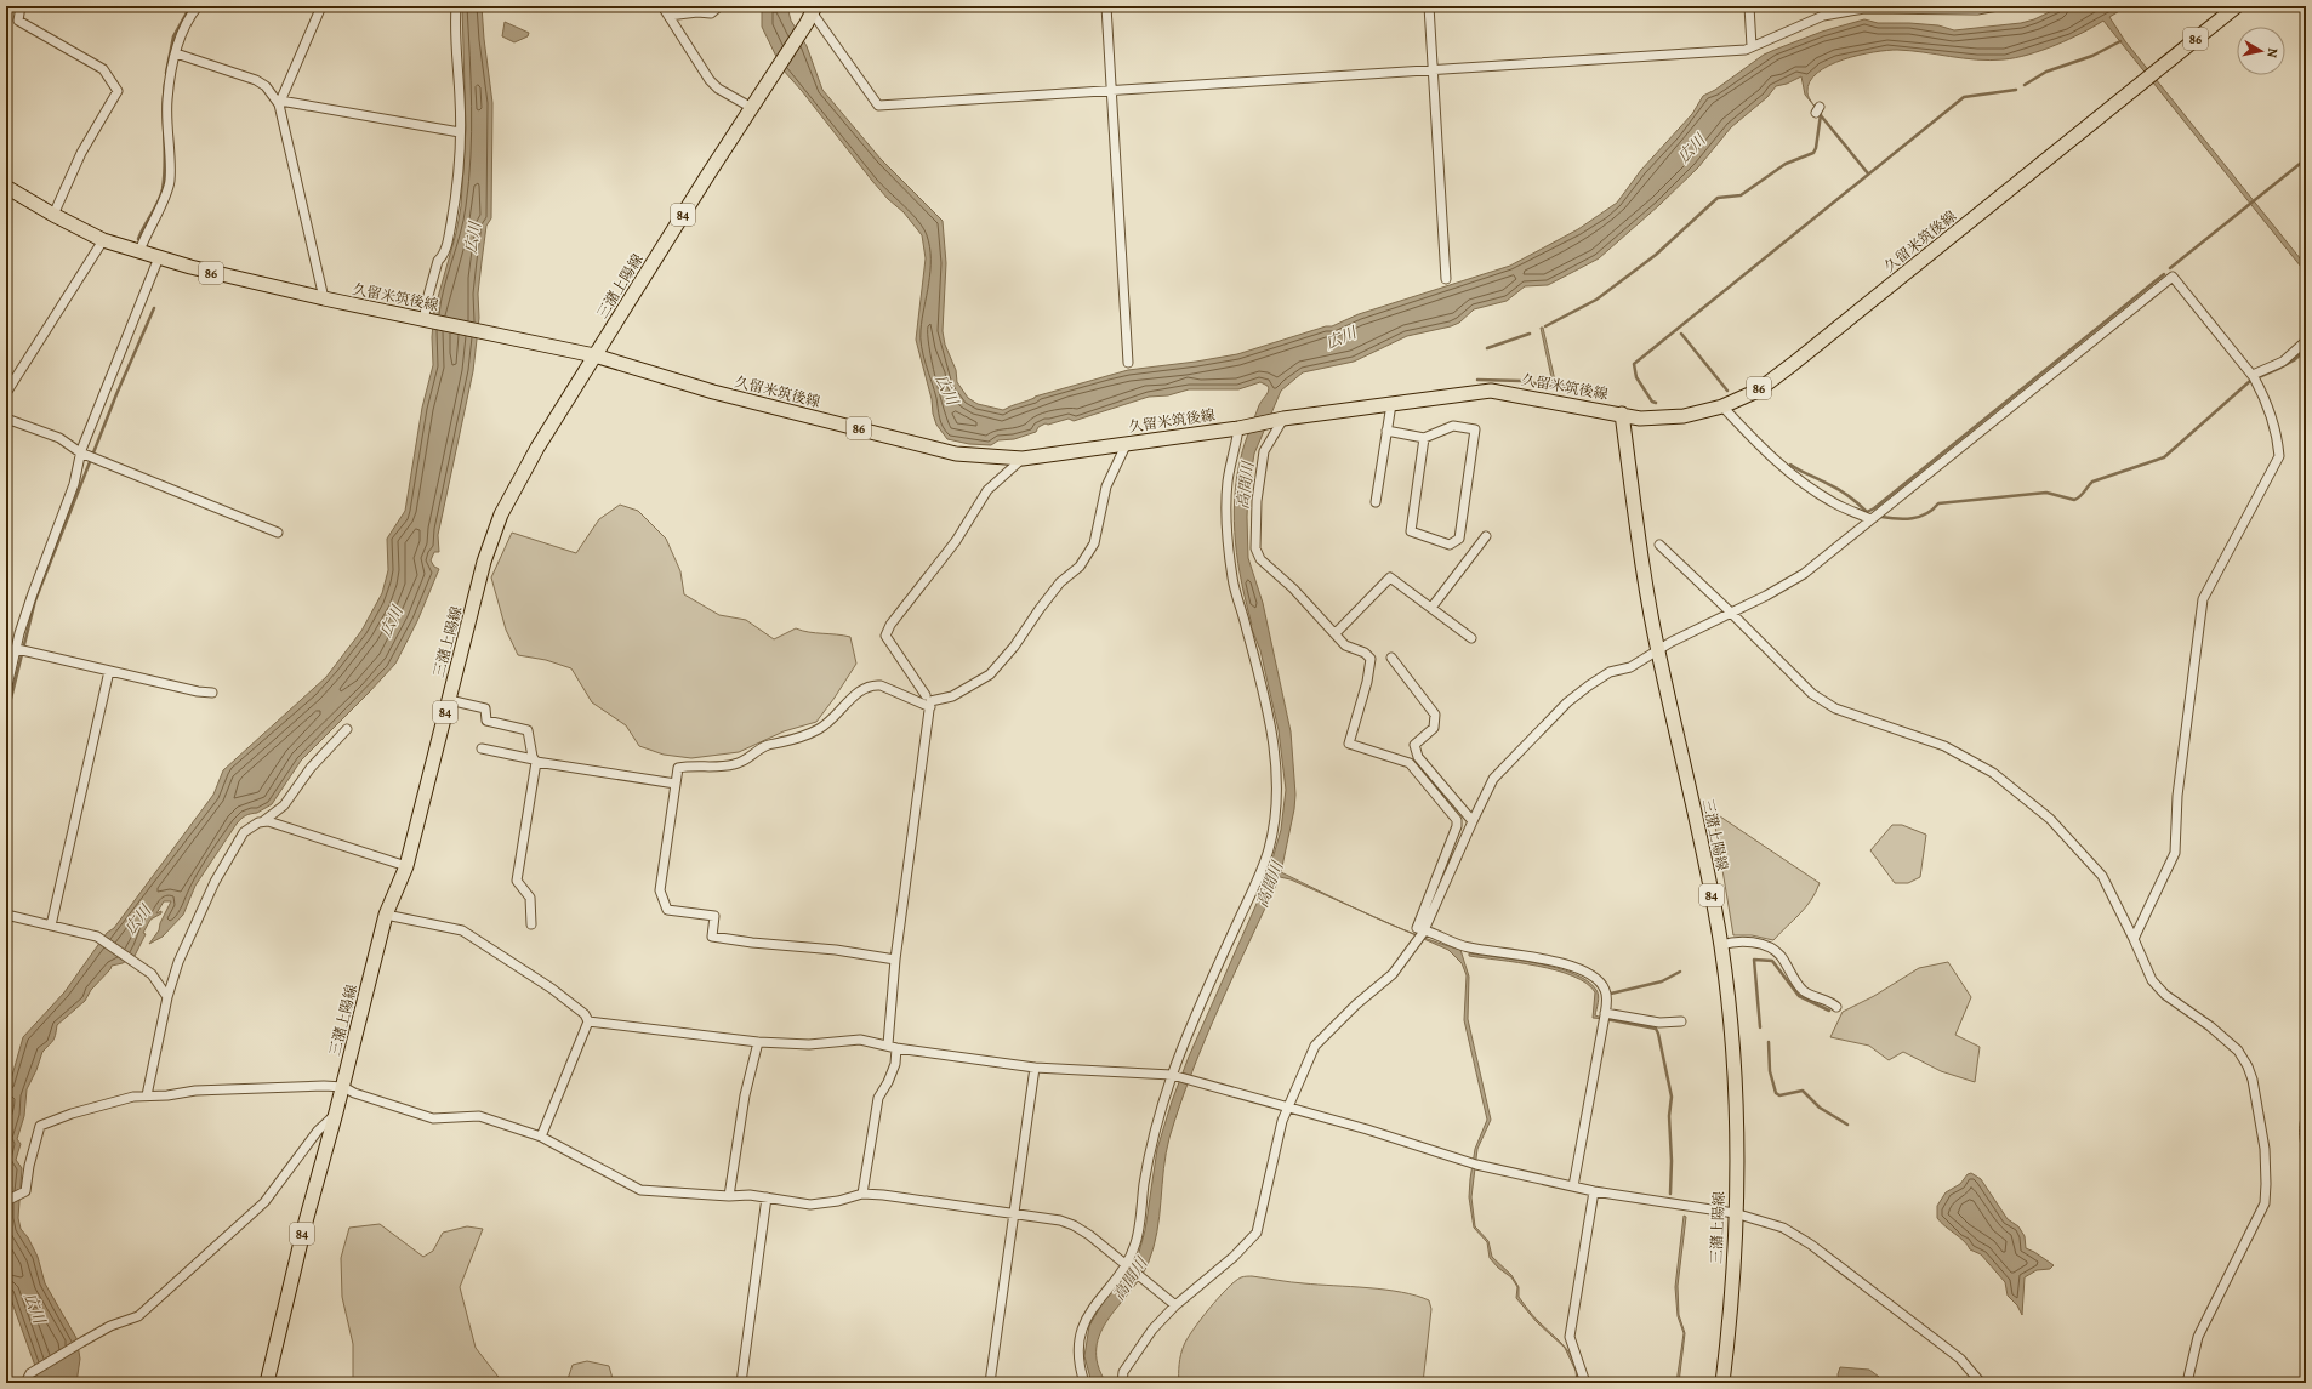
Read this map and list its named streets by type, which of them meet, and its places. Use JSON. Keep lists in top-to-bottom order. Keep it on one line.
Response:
{"streets":{"main road":["86","84","久留米筑後線","三潴上陽線"]},"crossings":[["久留米筑後線","三潴上陽線"]],"water":["広川","高間川"],"north":"right"}
